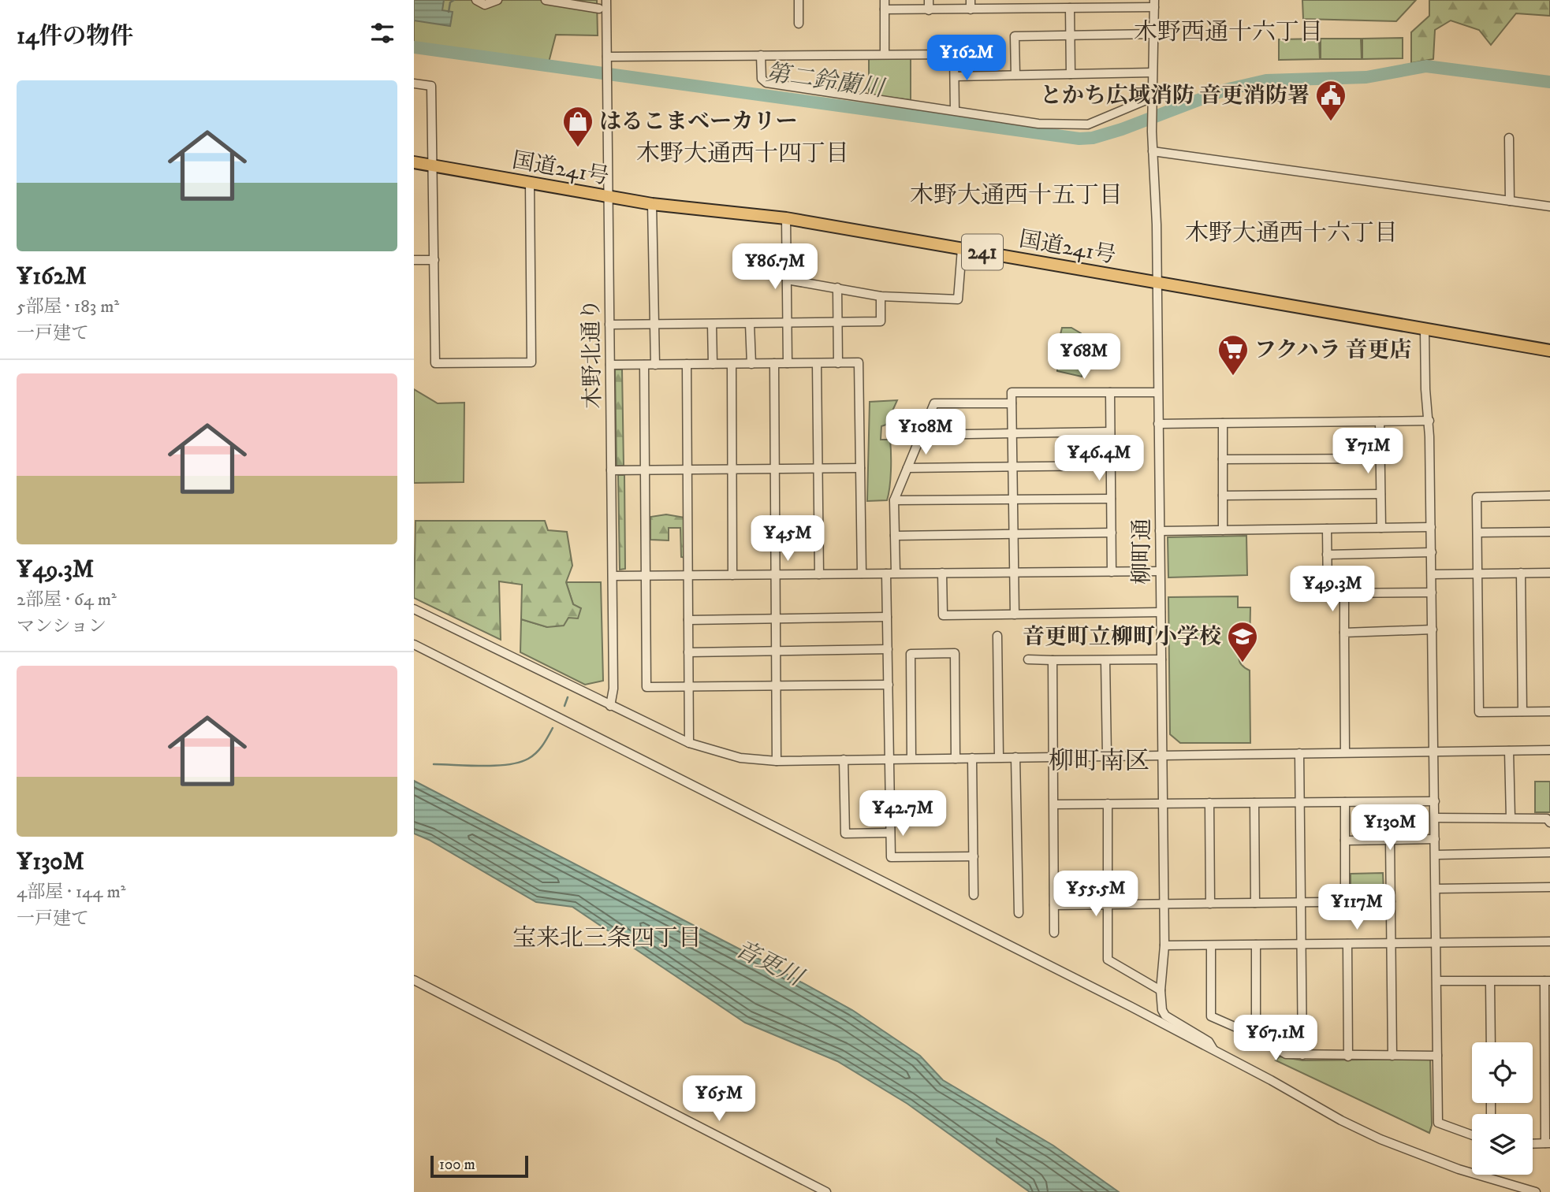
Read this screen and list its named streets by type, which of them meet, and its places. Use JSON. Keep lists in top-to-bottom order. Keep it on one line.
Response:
{"streets":{"highway":["国道241号","241"],"street":["木野北通り","柳町通"]},"crossings":[["国道241号","木野北通り"],["国道241号","柳町通"]],"districts":["木野西通十六丁目","木野大通西十四丁目","木野大通西十五丁目","木野大通西十六丁目","柳町南区","宝来北三条四丁目"],"water":["第二鈴蘭川","音更川"],"places":{"public building":["とかち広域消防 音更消防署"],"shop":["はるこまベーカリー"],"supermarket":["フクハラ 音更店"],"school or university":["音更町立柳町小学校"]},"scale_bar":"100 m","page":{"heading":"14件の物件","price":["¥162M","¥86.7M","¥68M","¥108M","¥71M","¥46.4M","¥45M","¥49.3M","¥42.7M","¥130M","¥55.5M","¥117M","¥67.1M","¥65M"],"list":[{"name":"¥162M","note":"5部屋 · 183 m² · 一戸建て"},{"name":"¥49.3M","note":"2部屋 · 64 m² · マンション"},{"name":"¥130M","note":"4部屋 · 144 m² · 一戸建て"}],"scale":"100 m"}}
